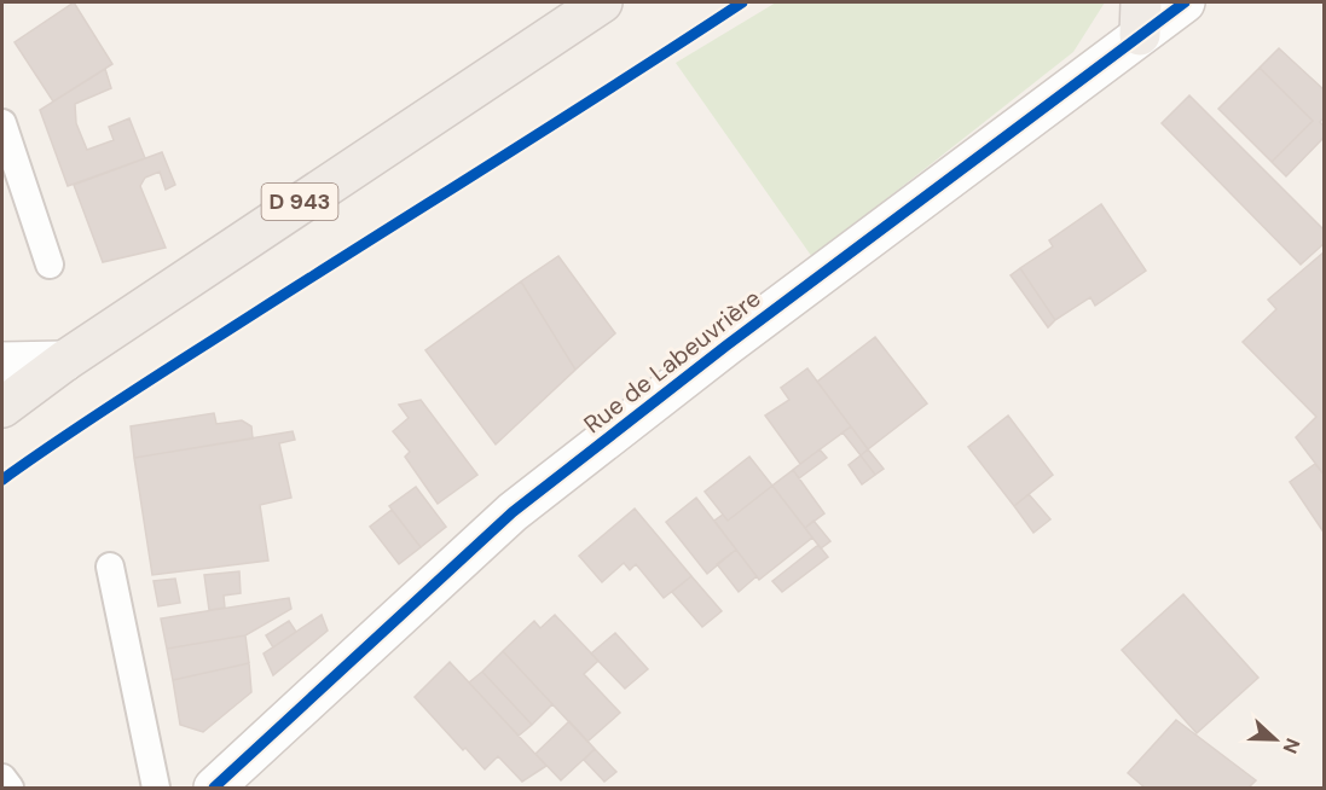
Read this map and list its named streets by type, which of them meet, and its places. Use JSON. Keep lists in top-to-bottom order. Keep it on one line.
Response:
{"streets":{"main road":["D 943"],"street":["Rue de Labeuvrière"]},"north":"right"}
